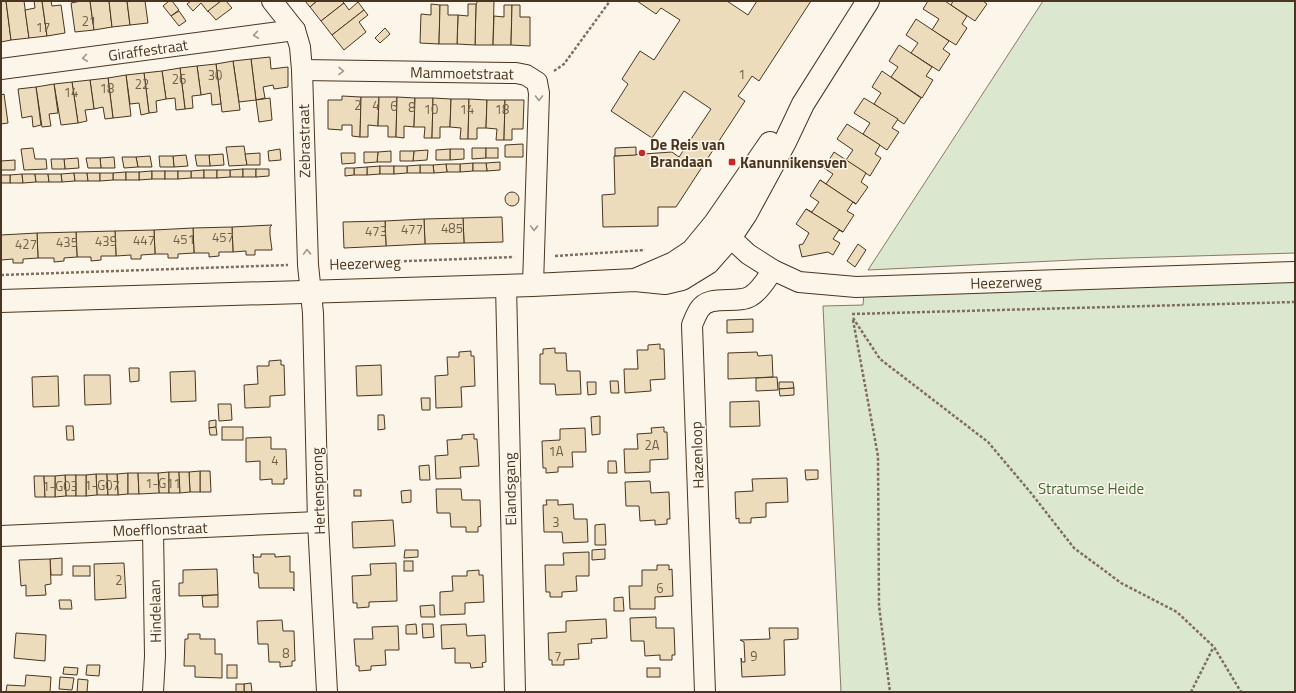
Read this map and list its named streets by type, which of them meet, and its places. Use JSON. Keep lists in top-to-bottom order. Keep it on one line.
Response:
{"streets":{"street":["Giraffestraat","Mammoetstraat","Zebrastraat","Heezerweg","Hazenloop","Elandsgang","Hertensprong","Moefflonstraat","Hindelaan"]},"crossings":[["Giraffestraat","Zebrastraat"],["Mammoetstraat","Zebrastraat"],["Zebrastraat","Heezerweg"],["Zebrastraat","Hertensprong"],["Heezerweg","Hazenloop"],["Heezerweg","Elandsgang"],["Heezerweg","Hertensprong"],["Hertensprong","Moefflonstraat"],["Moefflonstraat","Hindelaan"]],"one_way":["Giraffestraat","Mammoetstraat","Zebrastraat"],"parks":["Stratumse Heide"],"places":{"other":["De Reis van Brandaan"],"transit":["Kanunnikensven"]},"house_numbers":["21","17","1","30","26","22","18","14","2","4","6","8","10","14","18","485","477","473","457","451","447","439","435","427","2A","1A","4","1-G11","1-G07","1-G03","3","2","6","8","7","9"]}
